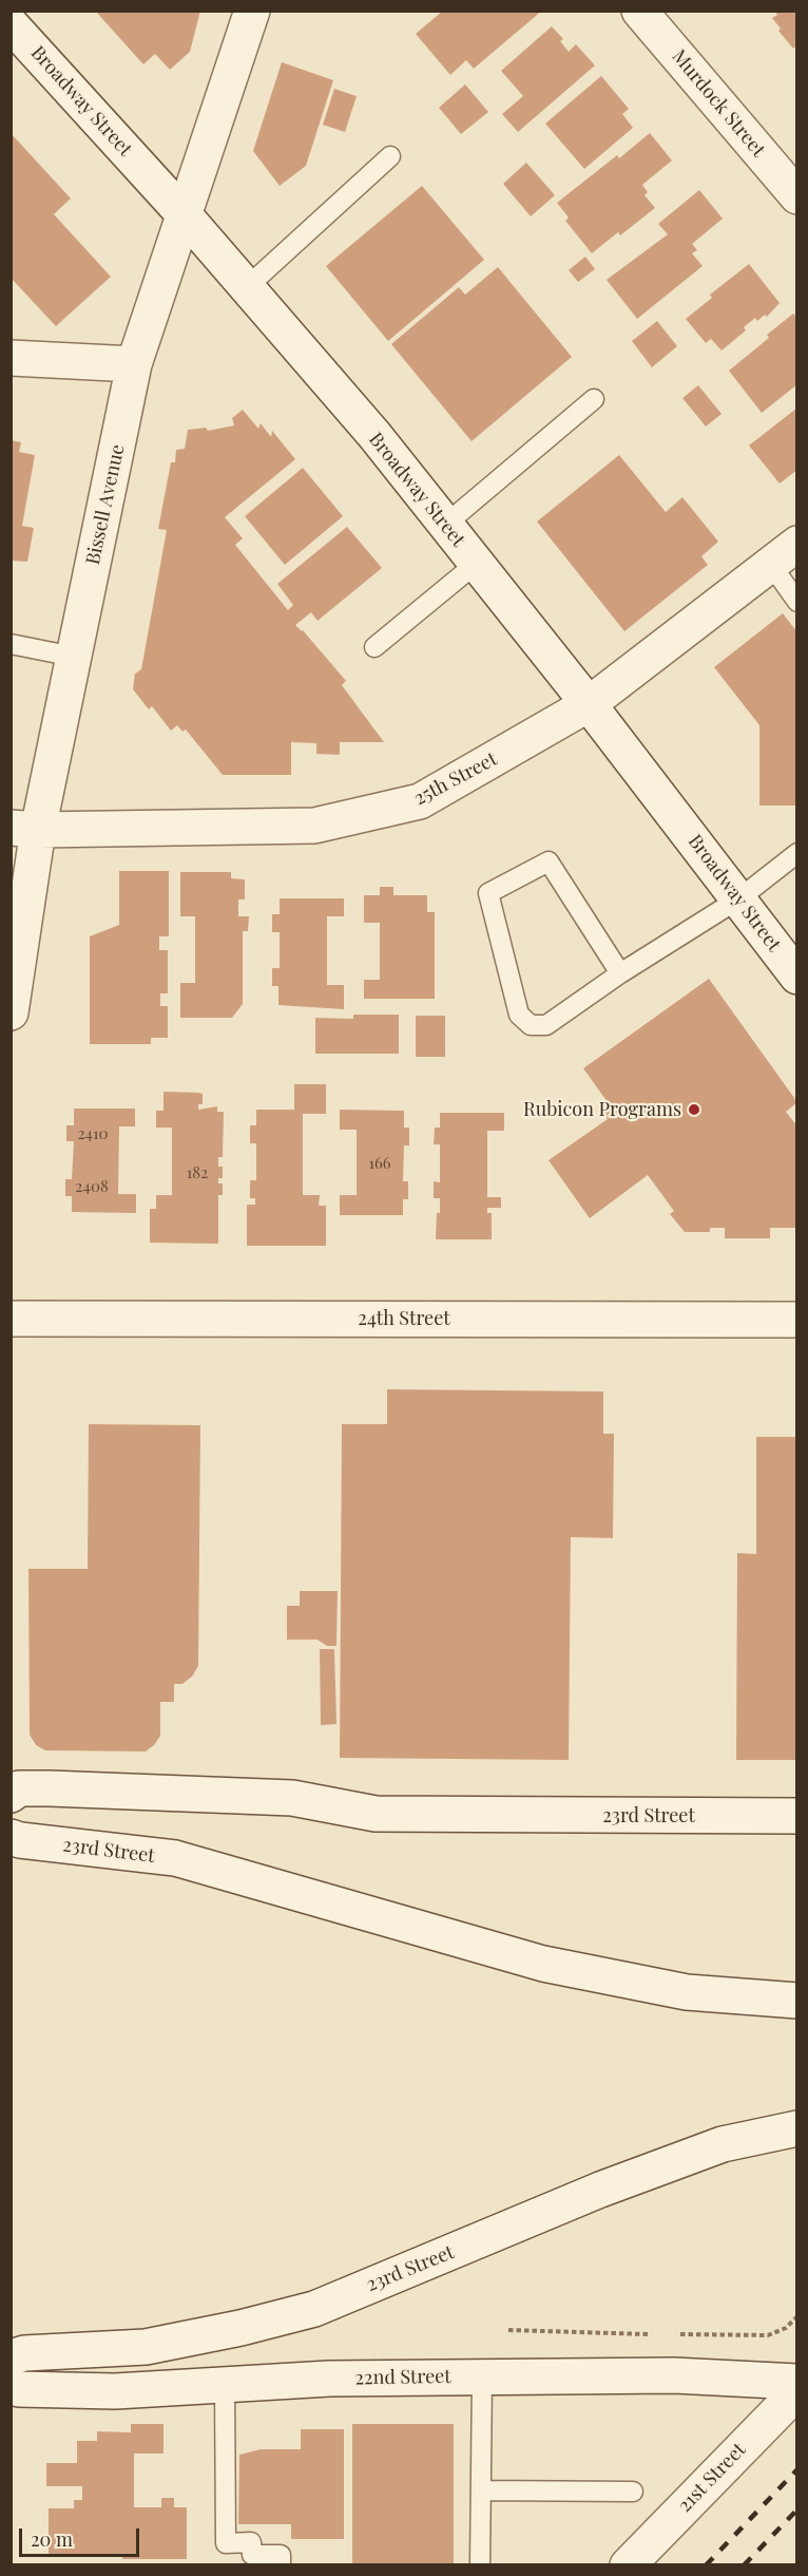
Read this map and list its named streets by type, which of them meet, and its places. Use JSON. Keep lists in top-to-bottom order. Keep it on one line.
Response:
{"streets":{"street":["Broadway Street","Murdock Street","Bissell Avenue","25th Street","24th Street","23rd Street","22nd Street","21st Street"]},"crossings":[["Broadway Street","Bissell Avenue"],["Broadway Street","25th Street"],["Bissell Avenue","25th Street"]],"places":["Rubicon Programs"],"house_numbers":["2410","166","182","2408"],"scale_bar":"20 m"}
